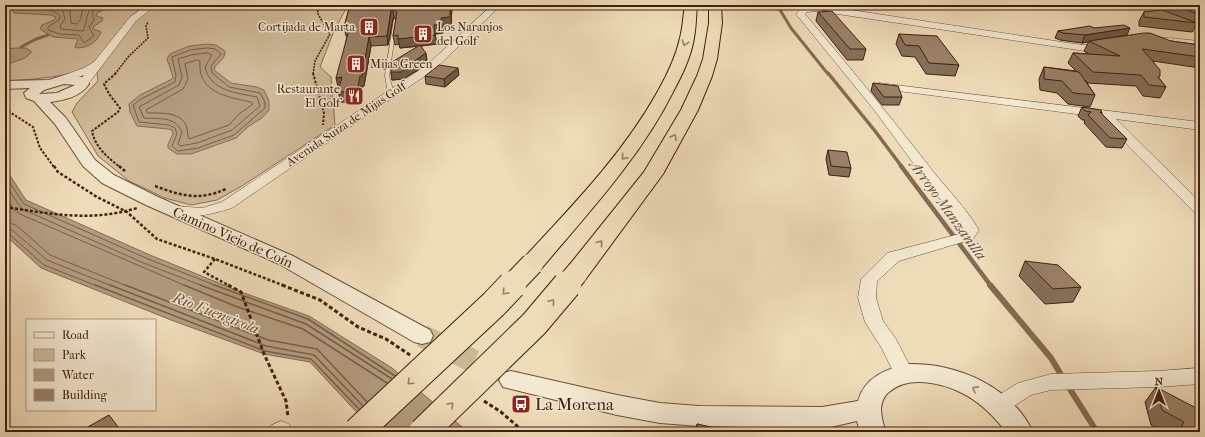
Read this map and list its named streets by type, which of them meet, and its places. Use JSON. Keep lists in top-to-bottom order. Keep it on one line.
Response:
{"streets":{"street":["Avenida Suiza de Mijas Golf","Camino Viejo de Coín"]},"crossings":[["Avenida Suiza de Mijas Golf","Camino Viejo de Coín"]],"water":["Arroyo Manzanilla","Rio Fuengirola"],"places":{"building":["Cortijada de Marta","Los Naranjos del Golf","Mijas Green"],"restaurant":["Restaurante El Golf"],"bus stop":["La Morena"]},"legend":["Road","Park","Water","Building"],"north":"top"}
